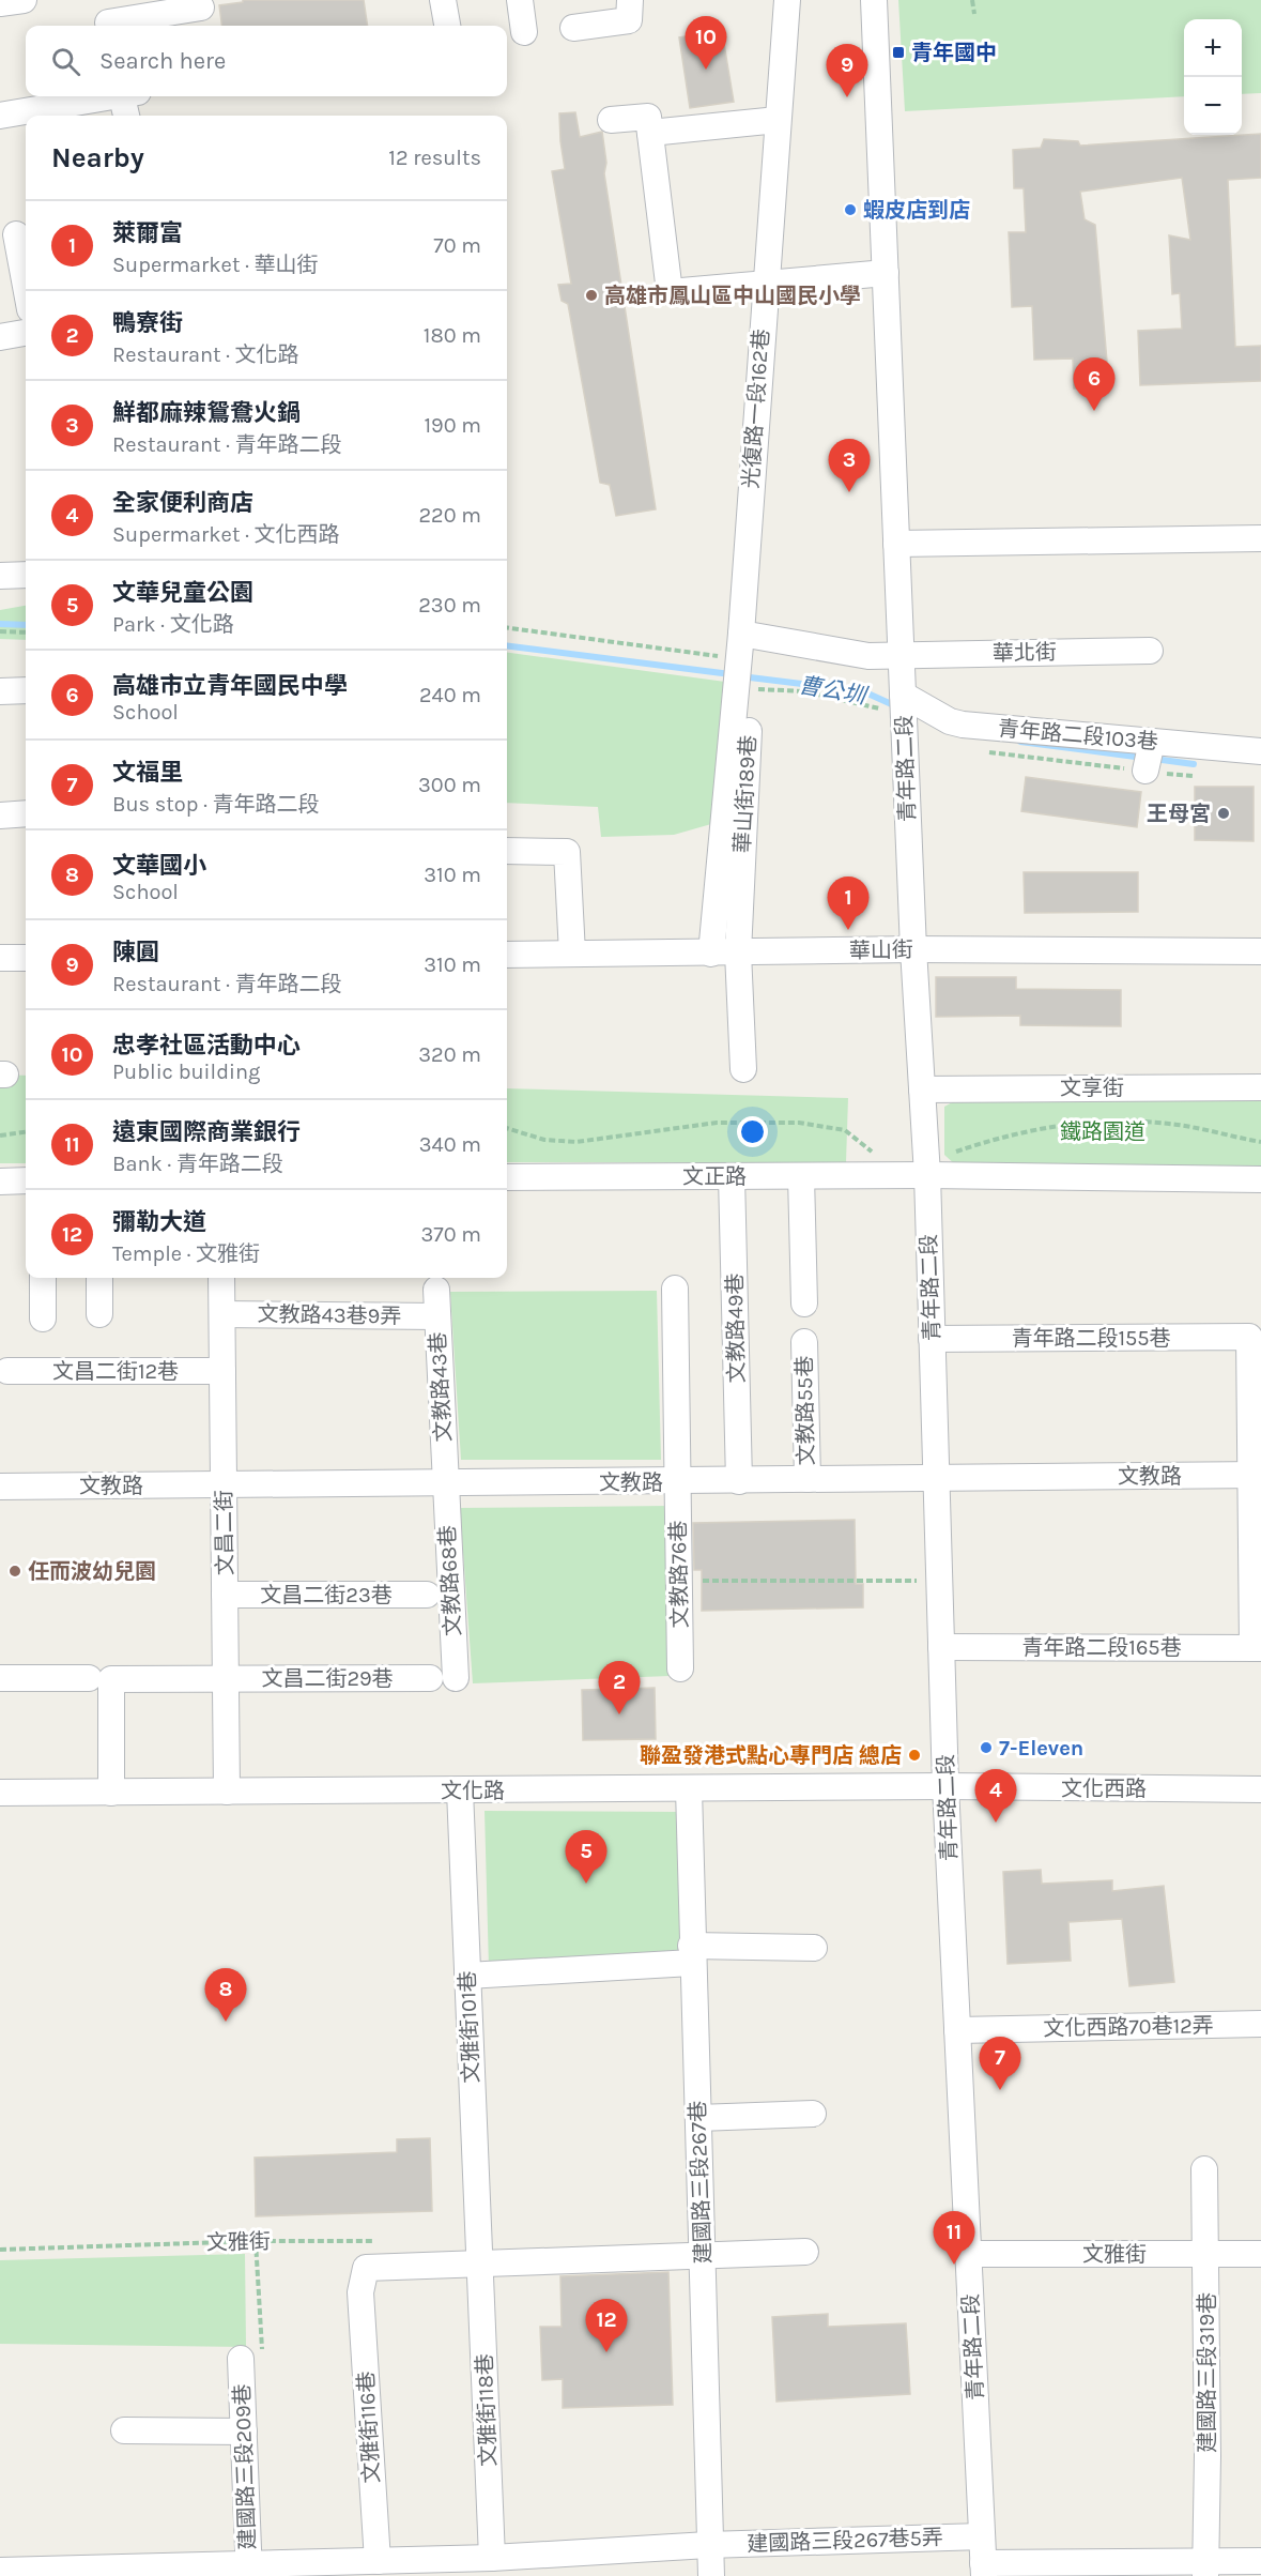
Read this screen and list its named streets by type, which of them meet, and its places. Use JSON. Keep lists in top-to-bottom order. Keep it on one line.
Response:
{"streets":{"street":["光復路一段162巷","華北街","青年路二段103巷","青年路二段","華山街189巷","華山街","文享街","文正路","文教路43巷9弄","文教路49巷","青年路二段155巷","文昌二街12巷","文教路43巷","文教路55巷","文教路","文昌二街","文教路76巷","文教路68巷","文昌二街23巷","青年路二段165巷","文昌二街29巷","文化西路","文化路","文雅街101巷","文化西路70巷12弄","建國路三段267巷","文雅街","建國路三段319巷","文雅街118巷","文雅街116巷","建國路三段209巷","建國路三段267巷5弄"]},"crossings":[["光復路一段162巷","華北街"],["光復路一段162巷","華山街189巷"],["華北街","青年路二段"],["華北街","華山街189巷"],["青年路二段103巷","青年路二段"],["青年路二段","華山街"],["青年路二段","文享街"],["青年路二段","文正路"],["青年路二段","青年路二段155巷"],["青年路二段","文教路"],["青年路二段","青年路二段165巷"],["青年路二段","文化西路"],["青年路二段","文化路"],["青年路二段","文化西路70巷12弄"],["青年路二段","文雅街"],["青年路二段","建國路三段267巷5弄"],["華山街189巷","華山街"],["文正路","文教路49巷"],["文教路43巷9弄","文教路43巷"],["文教路43巷9弄","文昌二街"],["文教路49巷","文教路"],["青年路二段155巷","文教路"],["文昌二街12巷","文昌二街"],["文教路43巷","文教路"],["文教路43巷","文教路68巷"],["文教路55巷","文教路"],["文教路","文昌二街"],["文教路","文教路76巷"],["文教路","文教路68巷"],["文昌二街","文昌二街23巷"],["文昌二街","文昌二街29巷"],["文昌二街","文化路"],["文昌二街29巷","文化路"],["文化西路","文化路"],["文化路","文雅街101巷"],["文化路","建國路三段267巷"],["文雅街101巷","文雅街118巷"],["文雅街101巷","文雅街116巷"],["建國路三段267巷","建國路三段267巷5弄"],["文雅街","建國路三段319巷"],["文雅街118巷","文雅街116巷"],["文雅街118巷","建國路三段267巷5弄"],["文雅街116巷","建國路三段267巷5弄"],["建國路三段209巷","建國路三段267巷5弄"]],"water":["曹公圳"],"parks":["鐵路園道"],"places":{"transit":["青年國中"],"other":["蝦皮店到店","高雄市鳳山區中山國民小學","王母宮","任而波幼兒園","7-Eleven","聯盈發港式點心專門店 總店"]},"page":{"pins":["10","9","6","3","1","2","4","5","8","7","11","12"],"map_buttons":["+","−"],"search":"Search here","heading":["Nearby","12 results"],"list":[{"mark":"1","name":"萊爾富","note":"Supermarket · 華山街","value":"70 m"},{"mark":"2","name":"鴨寮街","note":"Restaurant · 文化路","value":"180 m"},{"mark":"3","name":"鮮都麻辣鴛鴦火鍋","note":"Restaurant · 青年路二段","value":"190 m"},{"mark":"4","name":"全家便利商店","note":"Supermarket · 文化西路","value":"220 m"},{"mark":"5","name":"文華兒童公園","note":"Park · 文化路","value":"230 m"},{"mark":"6","name":"高雄市立青年國民中學","note":"School","value":"240 m"},{"mark":"7","name":"文福里","note":"Bus stop · 青年路二段","value":"300 m"},{"mark":"8","name":"文華國小","note":"School","value":"310 m"},{"mark":"9","name":"陳圓","note":"Restaurant · 青年路二段","value":"310 m"},{"mark":"10","name":"忠孝社區活動中心","note":"Public building","value":"320 m"},{"mark":"11","name":"遠東國際商業銀行","note":"Bank · 青年路二段","value":"340 m"},{"mark":"12","name":"彌勒大道","note":"Temple · 文雅街","value":"370 m"}]}}
